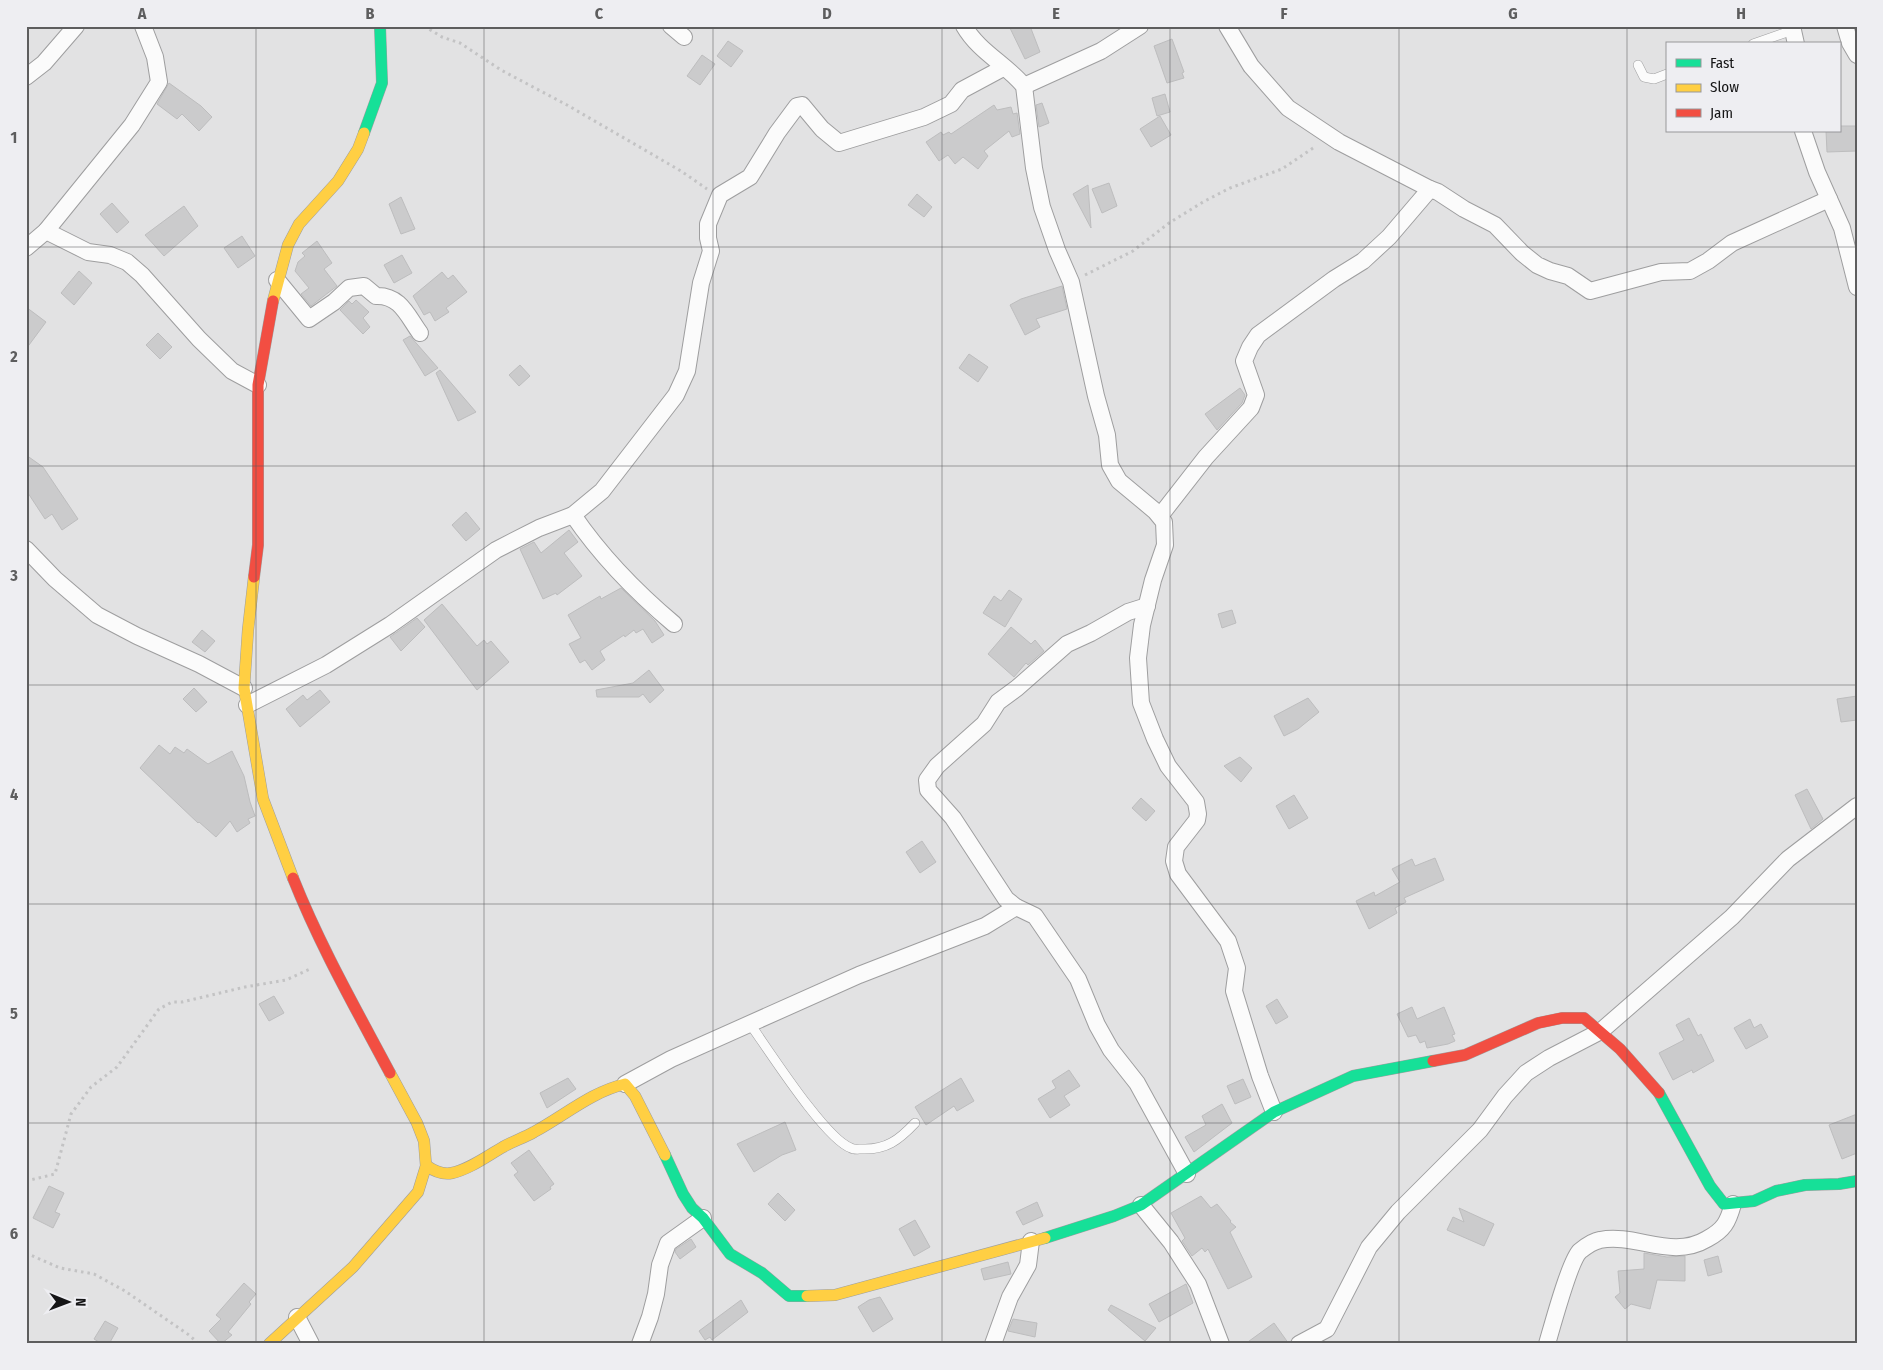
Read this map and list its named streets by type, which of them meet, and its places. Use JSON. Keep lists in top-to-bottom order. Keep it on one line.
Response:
{"legend":["Fast","Slow","Jam"],"north":"right","grid":{"columns":["A","B","C","D","E","F","G","H"],"rows":["1","2","3","4","5","6"]}}
